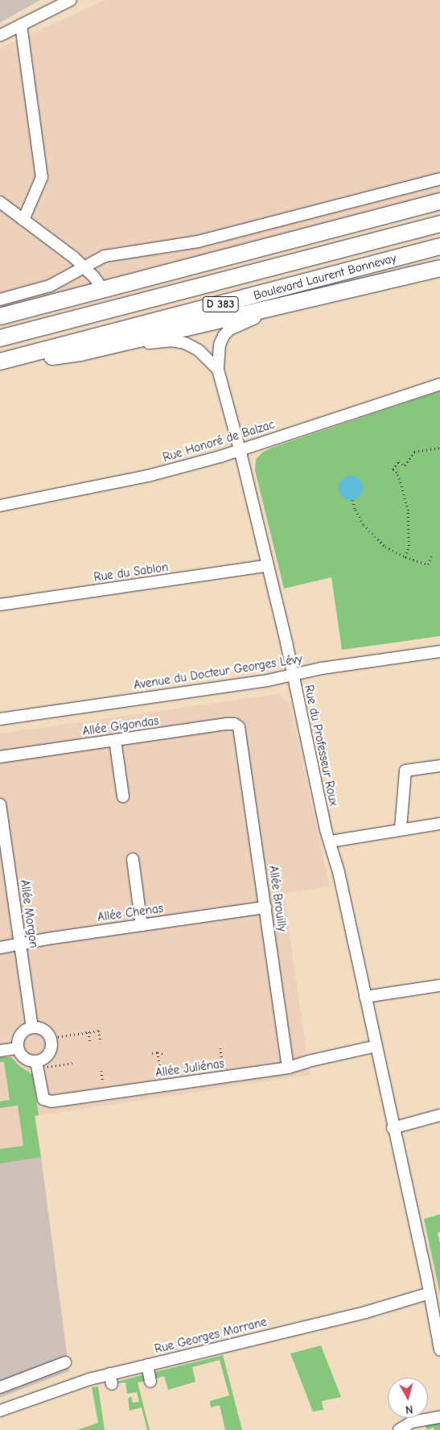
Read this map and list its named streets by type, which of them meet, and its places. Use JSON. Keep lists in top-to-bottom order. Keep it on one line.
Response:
{"streets":{"highway":["Boulevard Laurent Bonnevay","D 383"],"street":["Rue Honoré de Balzac","Rue du Sablon","Avenue du Docteur Georges Lévy","Allée Gigondas","Rue du Professeur Roux","Allée Brouilly","Allée Chenas","Allée Morgon","Allée Juliénas","Rue Georges Marrane"]},"crossings":[["Rue Honoré de Balzac","Rue du Professeur Roux"],["Rue du Sablon","Rue du Professeur Roux"],["Avenue du Docteur Georges Lévy","Rue du Professeur Roux"],["Allée Gigondas","Allée Brouilly"],["Rue du Professeur Roux","Allée Juliénas"],["Rue du Professeur Roux","Rue Georges Marrane"],["Allée Brouilly","Allée Chenas"],["Allée Brouilly","Allée Juliénas"],["Allée Chenas","Allée Morgon"],["Allée Morgon","Allée Juliénas"]],"north":"bottom"}
